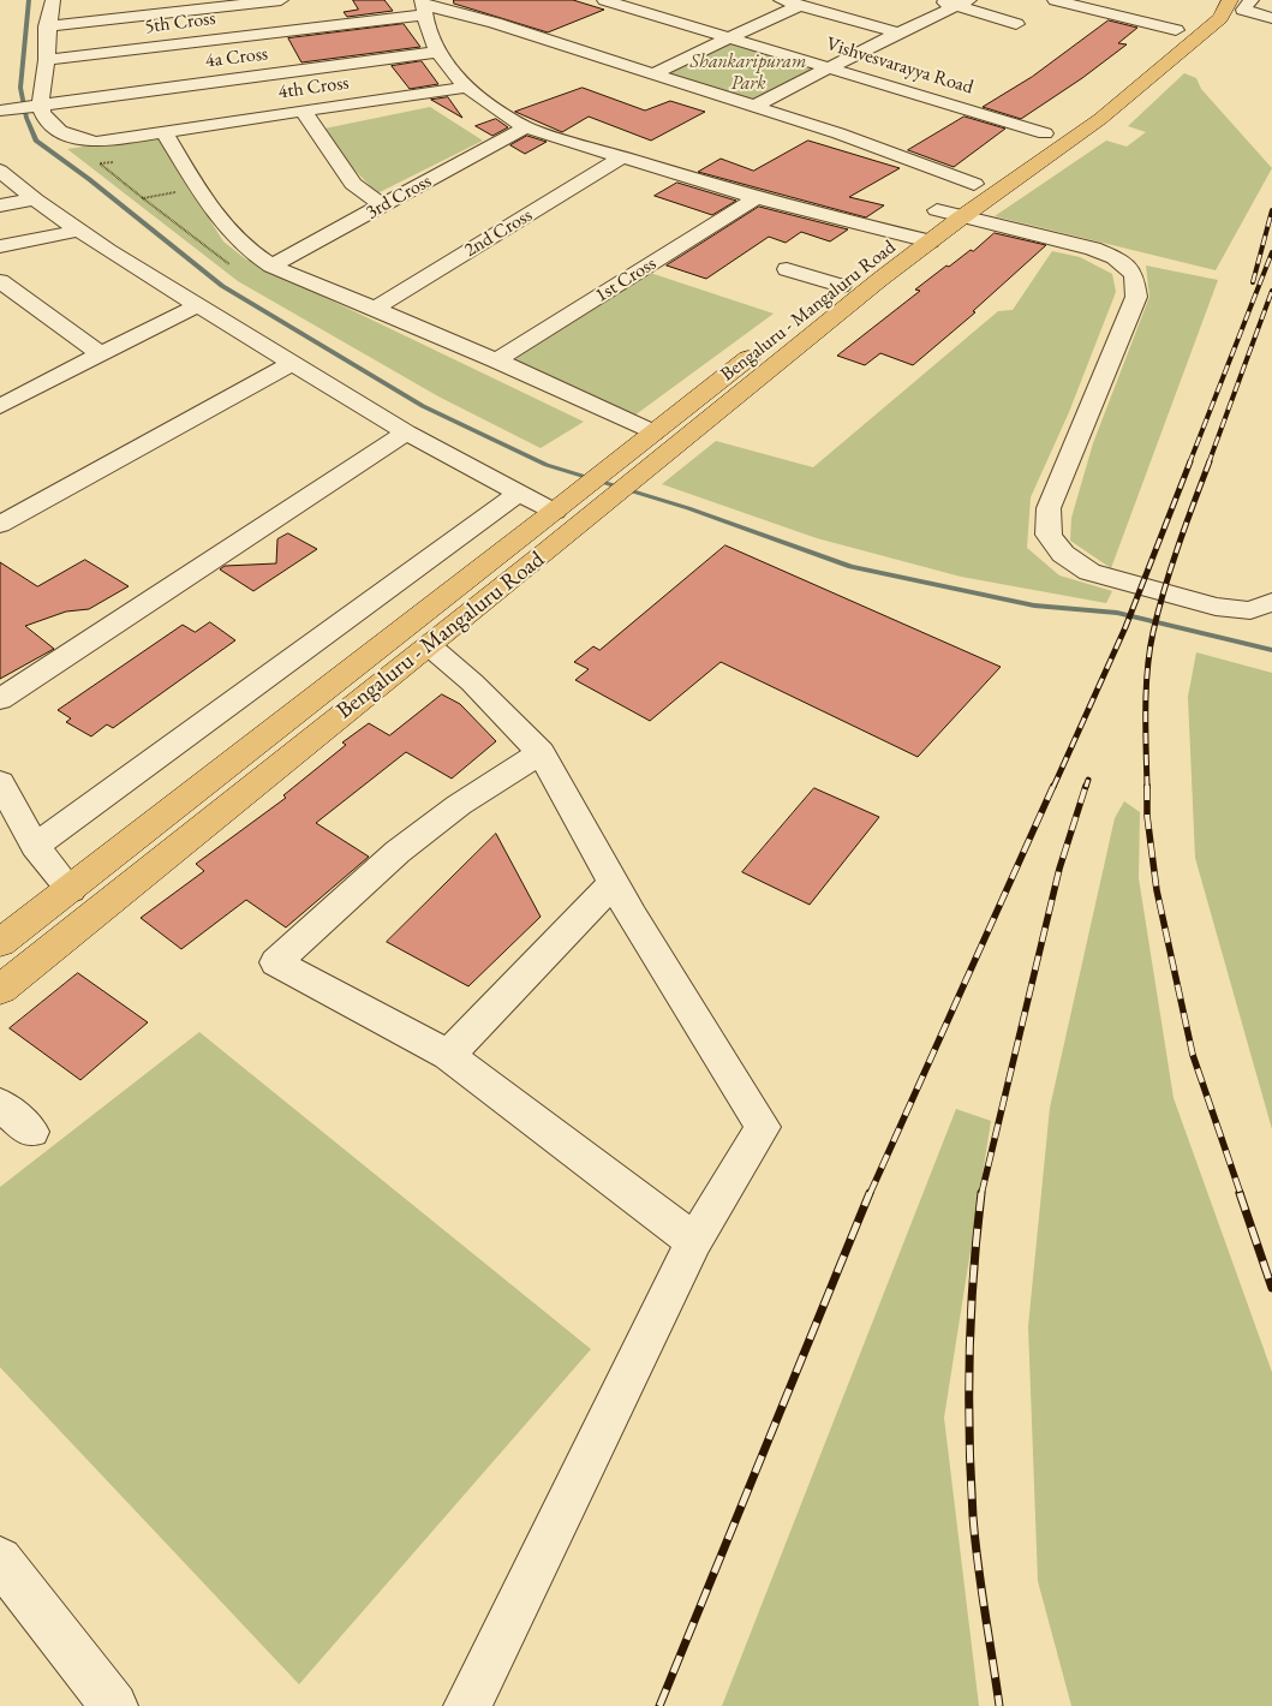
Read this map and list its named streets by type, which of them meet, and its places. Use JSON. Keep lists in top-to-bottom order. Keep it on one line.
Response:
{"streets":{"main road":["Bengaluru - Mangaluru Road"],"street":["5th Cross","4a Cross","Vishvesvarayya Road","4th Cross","3rd Cross","2nd Cross","1st Cross"]},"crossings":[["4a Cross","4th Cross"]],"parks":["Shankaripuram Park"]}
